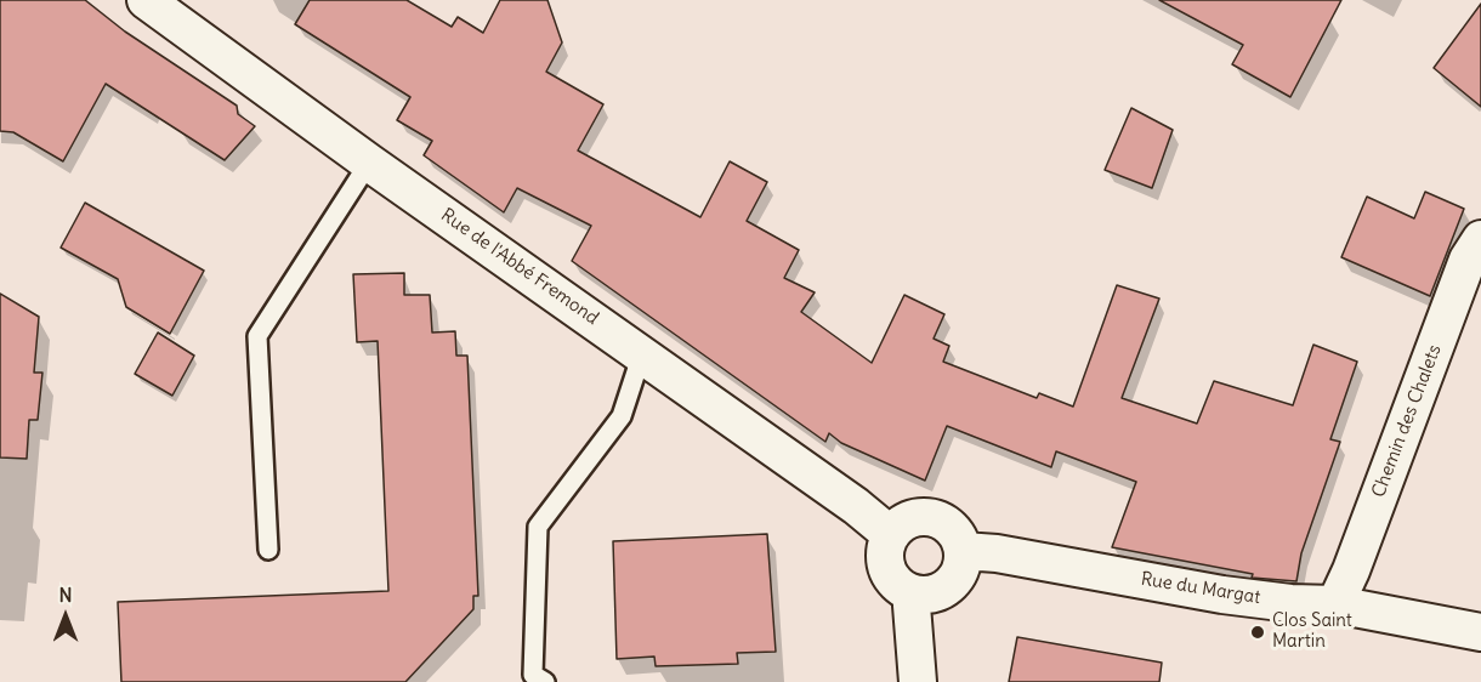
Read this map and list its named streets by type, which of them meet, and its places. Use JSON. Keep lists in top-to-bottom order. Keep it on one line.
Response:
{"streets":{"street":["Rue de l'Abbé Fremond","Chemin des Chalets","Rue du Margat"]},"crossings":[["Rue de l'Abbé Fremond","Rue du Margat"],["Chemin des Chalets","Rue du Margat"]],"places":["Clos Saint Martin"],"north":"top"}
